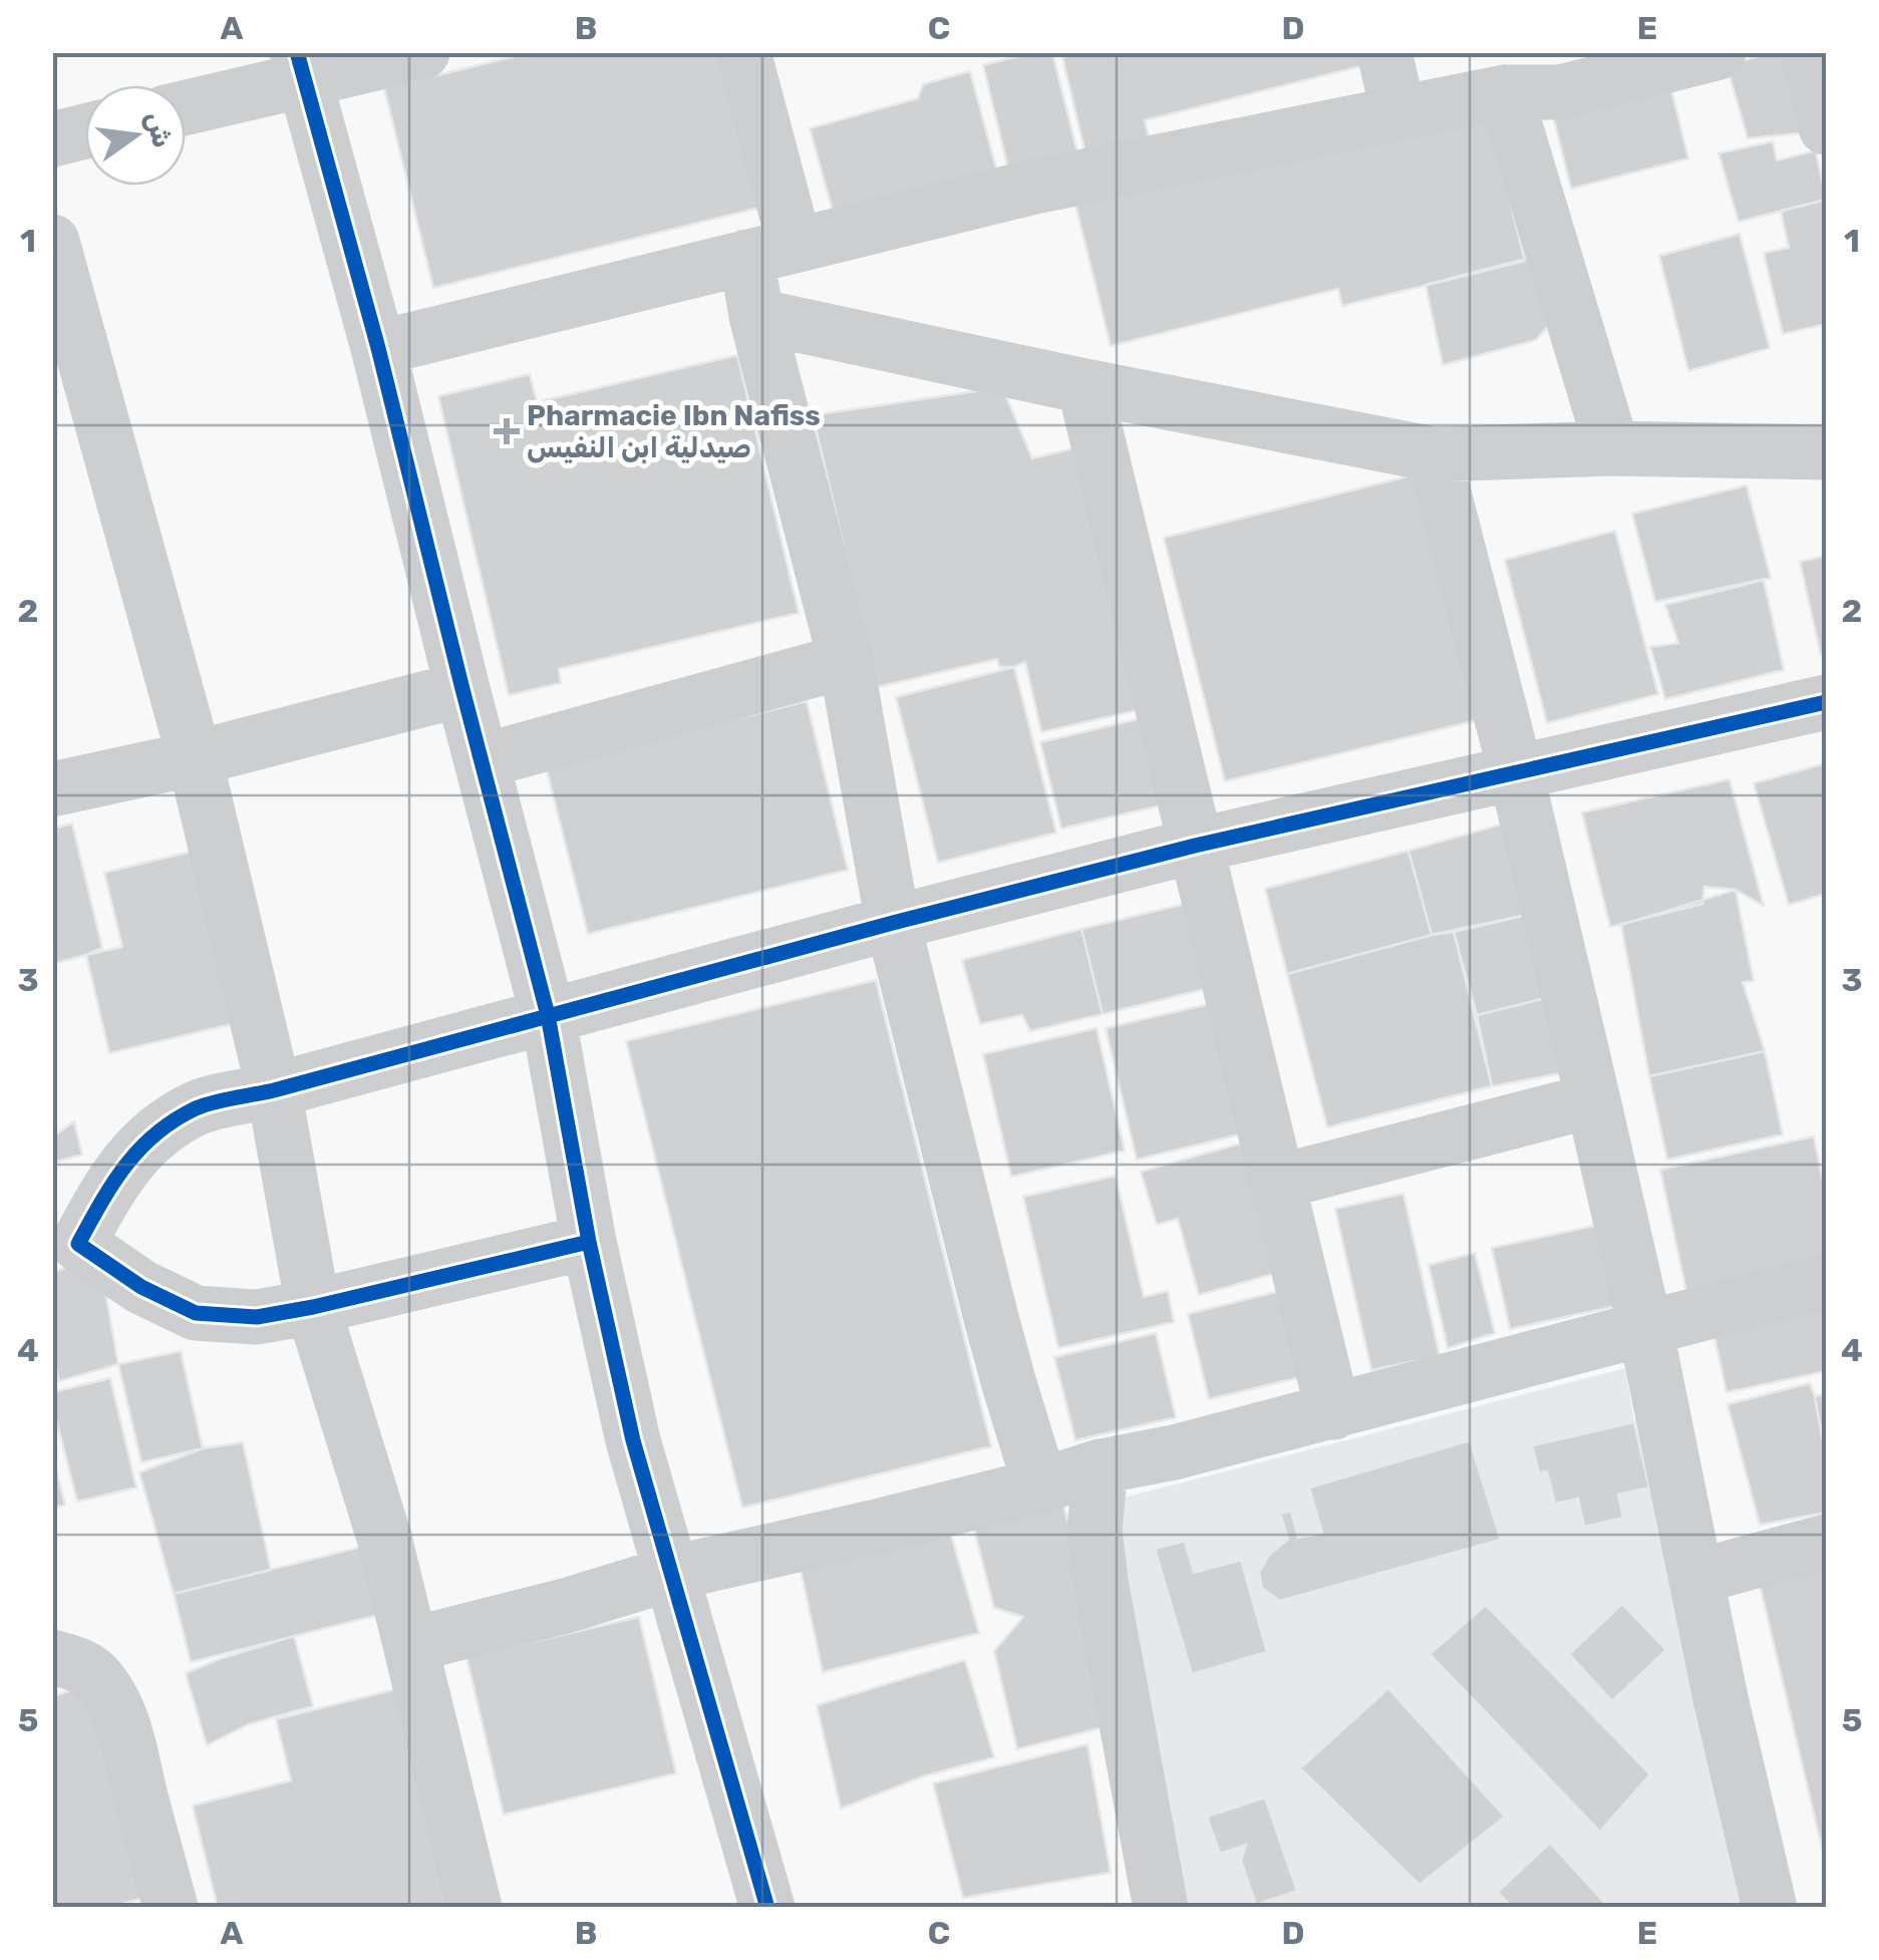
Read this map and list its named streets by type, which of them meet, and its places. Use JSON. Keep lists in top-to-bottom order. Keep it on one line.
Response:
{"places":{"health":["Pharmacie Ibn Nafiss صيدلية ابن النفيس"]},"north":"right","grid":{"columns":["A","B","C","D","E"],"rows":["1","2","3","4","5"]}}
